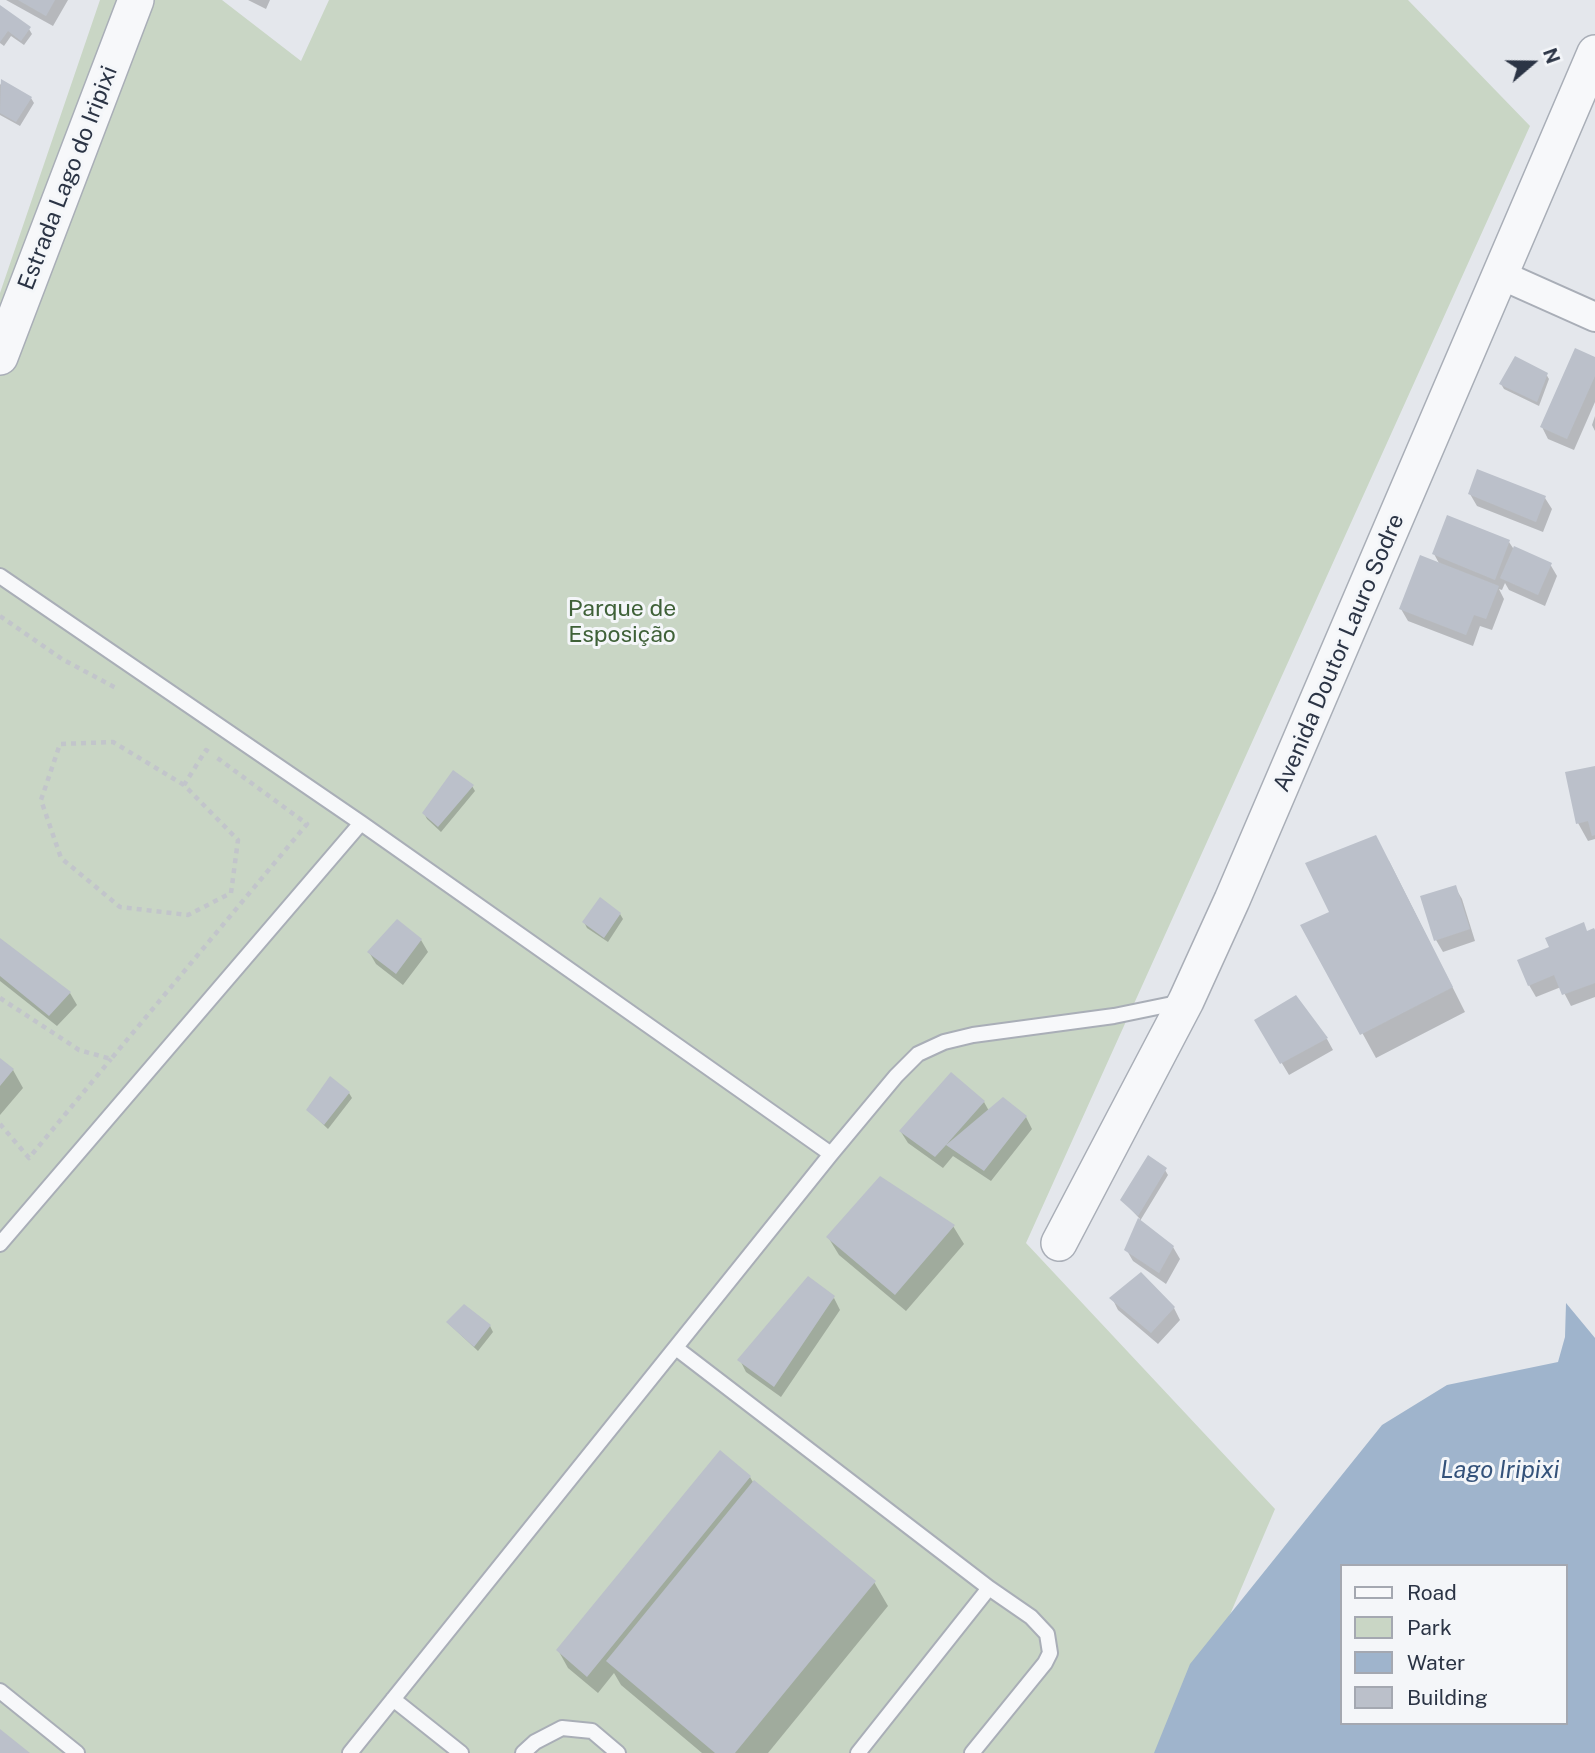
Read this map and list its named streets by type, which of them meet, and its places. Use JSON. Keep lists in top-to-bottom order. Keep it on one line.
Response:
{"streets":{"street":["Estrada Lago do Iripixi","Avenida Doutor Lauro Sodre"]},"water":["Lago Iripixi"],"parks":["Parque de Esposição"],"legend":["Road","Park","Water","Building"],"north":"right"}
